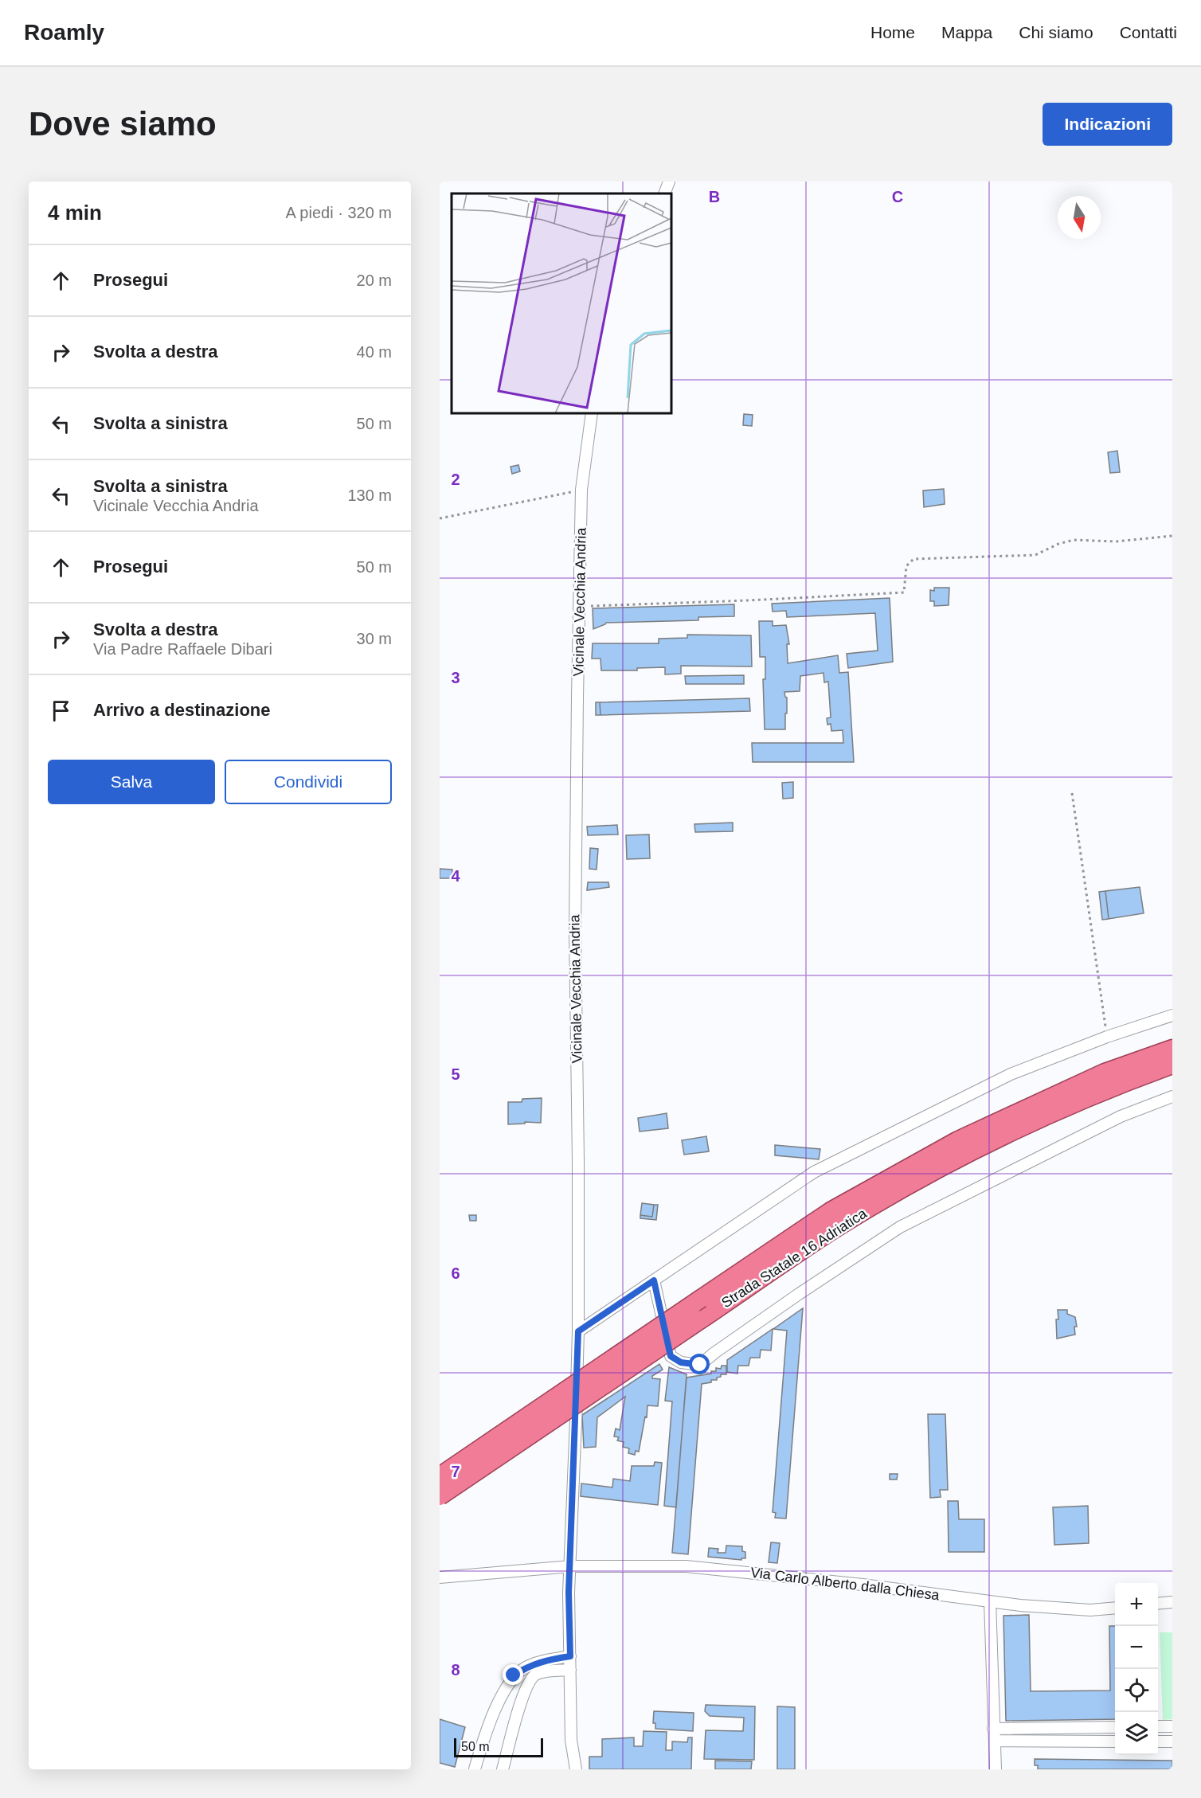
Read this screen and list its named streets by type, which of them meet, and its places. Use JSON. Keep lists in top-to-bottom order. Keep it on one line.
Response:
{"streets":{"highway":["Strada Statale 16 Adriatica"],"street":["Vicinale Vecchia Andria","Via Carlo Alberto dalla Chiesa"]},"crossings":[["Vicinale Vecchia Andria","Via Carlo Alberto dalla Chiesa"]],"scale_bar":"50 m","north":"bottom","page":{"header":"Roamly","nav":["Home","Mappa","Chi siamo","Contatti"],"buttons":["Indicazioni",["Salva","Condividi"]],"title":"Dove siamo","heading":["4 min","A piedi · 320 m"],"list":[["Prosegui","20 m"],["Svolta a destra","40 m"],["Svolta a sinistra","50 m"],["Svolta a sinistra","Vicinale Vecchia Andria","130 m"],["Prosegui","50 m"],["Svolta a destra","Via Padre Raffaele Dibari","30 m"],"Arrivo a destinazione"],"map_buttons":["+","−"],"scale":"50 m"},"grid":{"columns":["B","C"],"rows":["2","3","4","5","6","7","8"]}}
